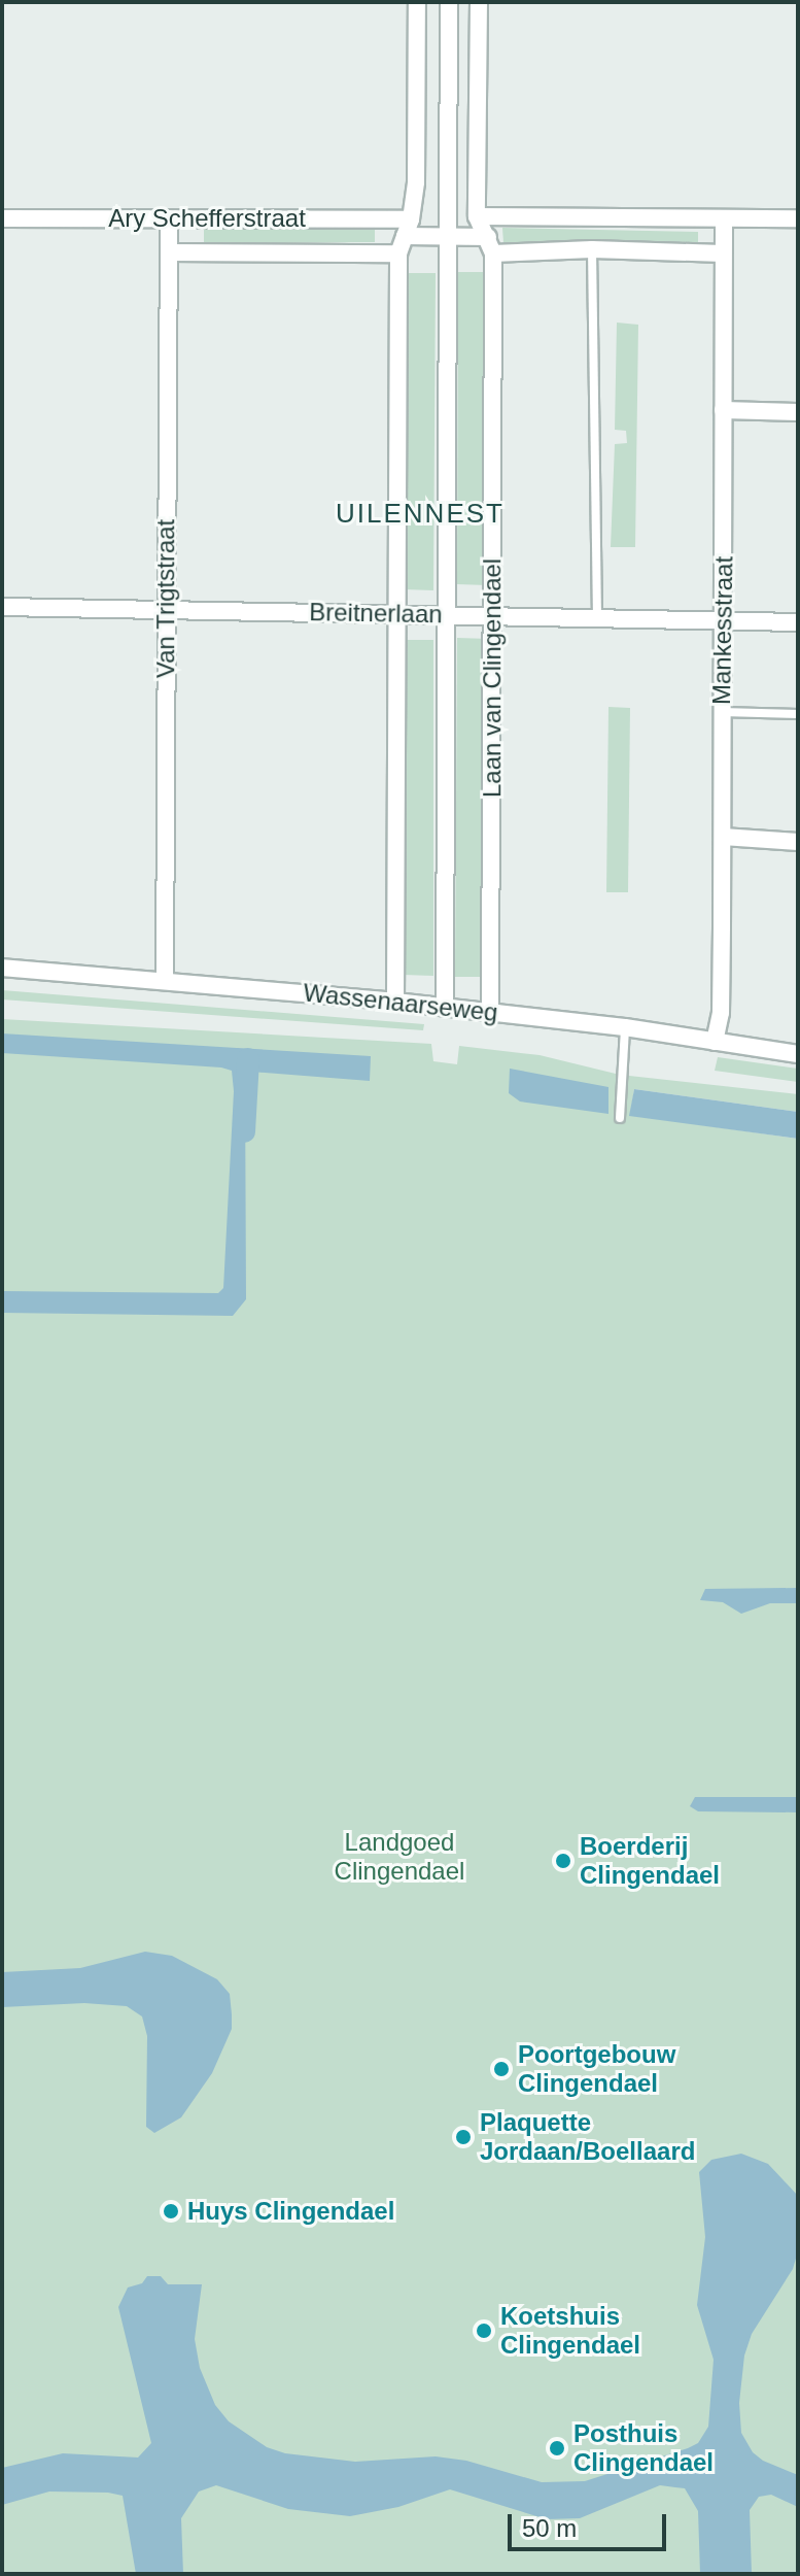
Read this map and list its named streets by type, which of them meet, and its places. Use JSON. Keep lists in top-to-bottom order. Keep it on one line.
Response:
{"streets":{"street":["Ary Schefferstraat","Van Trigtstraat","Breitnerlaan","Mankesstraat","Laan van Clingendael","Wassenaarseweg"]},"crossings":[["Ary Schefferstraat","Van Trigtstraat"],["Van Trigtstraat","Breitnerlaan"],["Van Trigtstraat","Wassenaarseweg"],["Breitnerlaan","Mankesstraat"],["Breitnerlaan","Laan van Clingendael"],["Mankesstraat","Wassenaarseweg"],["Laan van Clingendael","Wassenaarseweg"]],"districts":["UILENNEST"],"parks":["Landgoed Clingendael"],"places":["Boerderij Clingendael","Poortgebouw Clingendael","Plaquette Jordaan/Boellaard","Huys Clingendael","Koetshuis Clingendael","Posthuis Clingendael"],"scale_bar":"50 m"}
